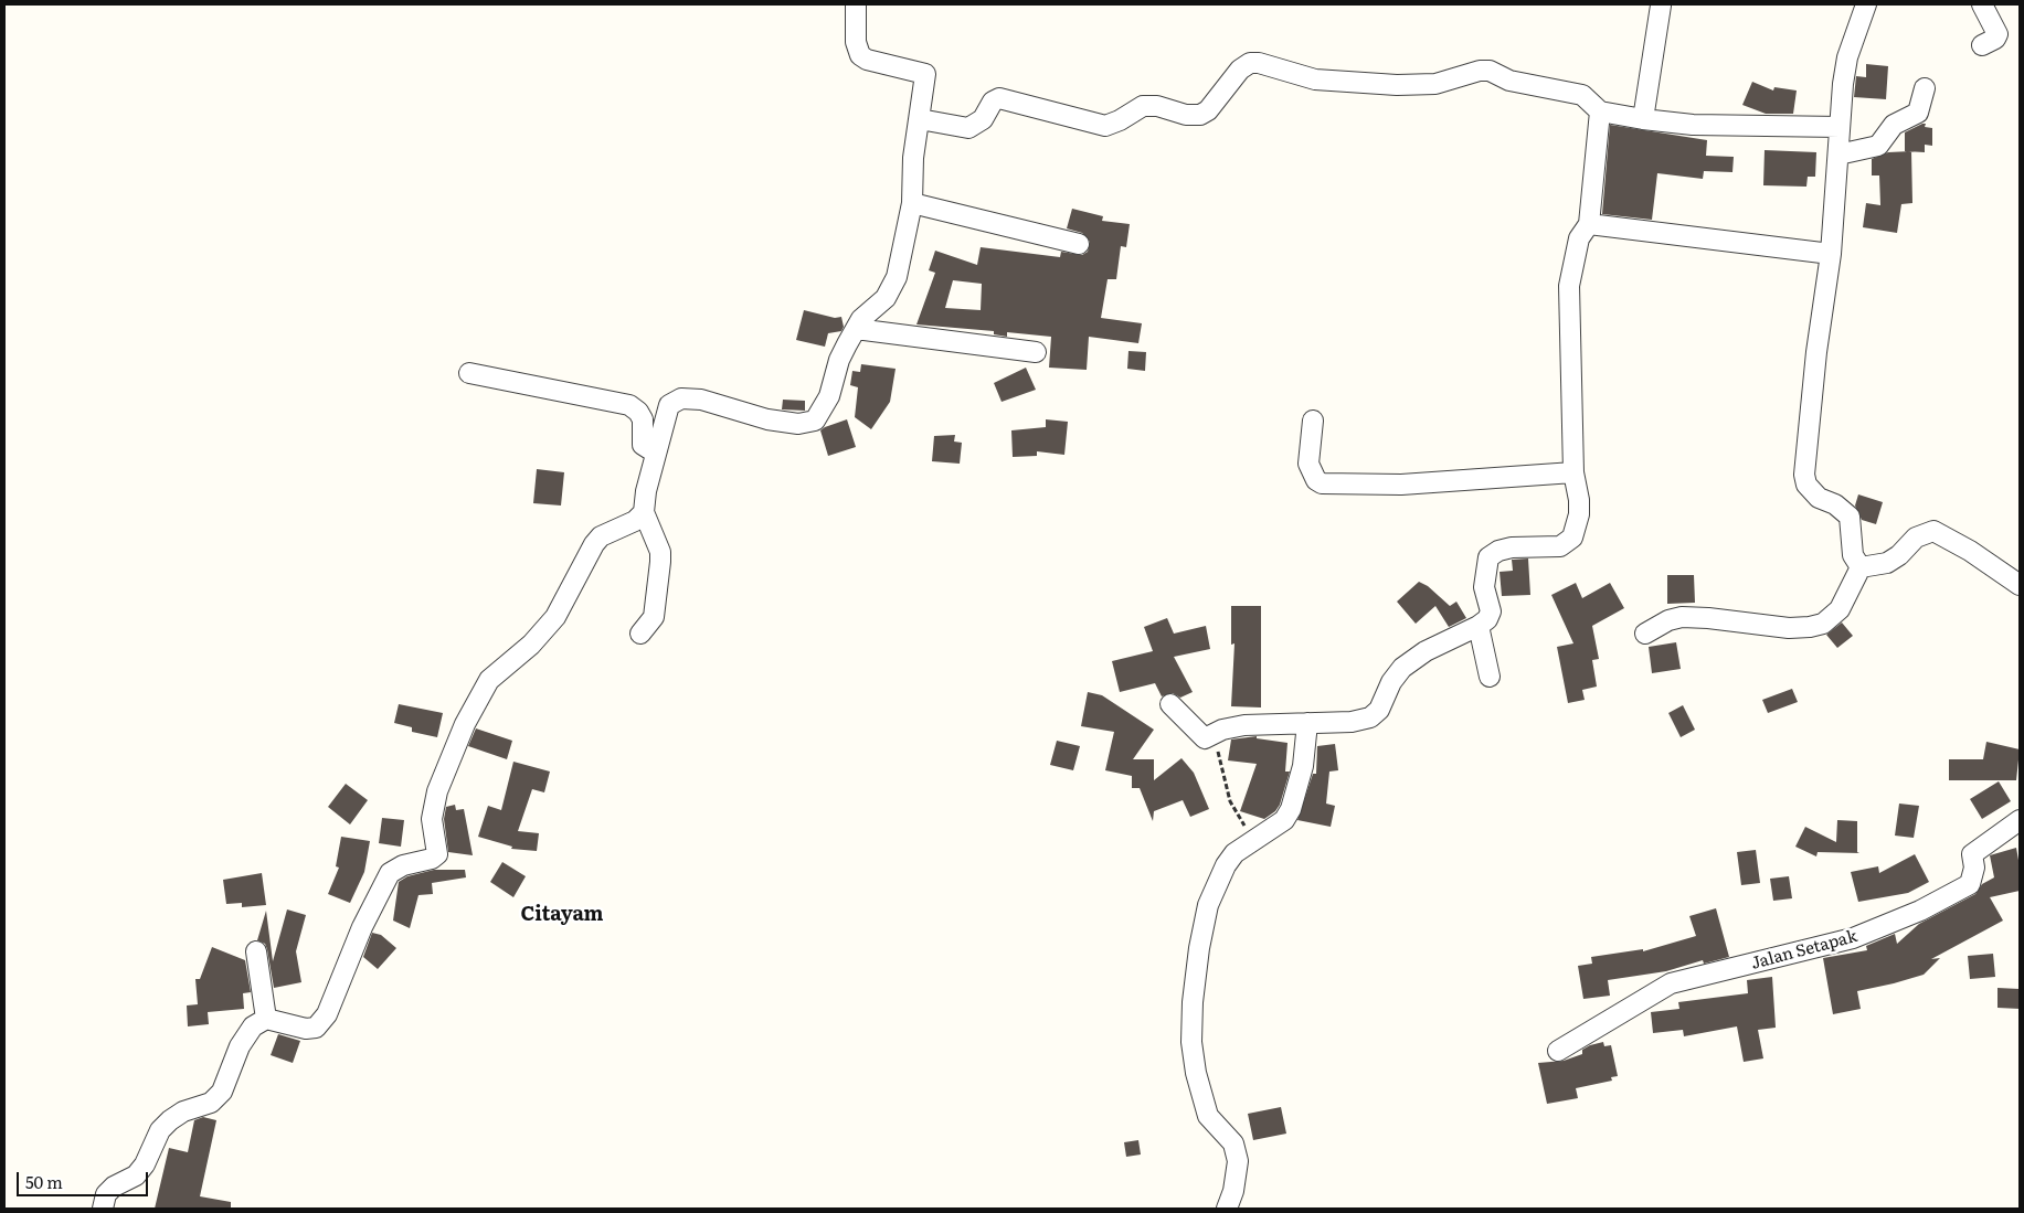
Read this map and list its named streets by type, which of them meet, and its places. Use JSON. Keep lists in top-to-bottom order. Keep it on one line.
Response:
{"streets":{"street":["Jalan Setapak"]},"districts":["Citayam"],"scale_bar":"50 m"}
